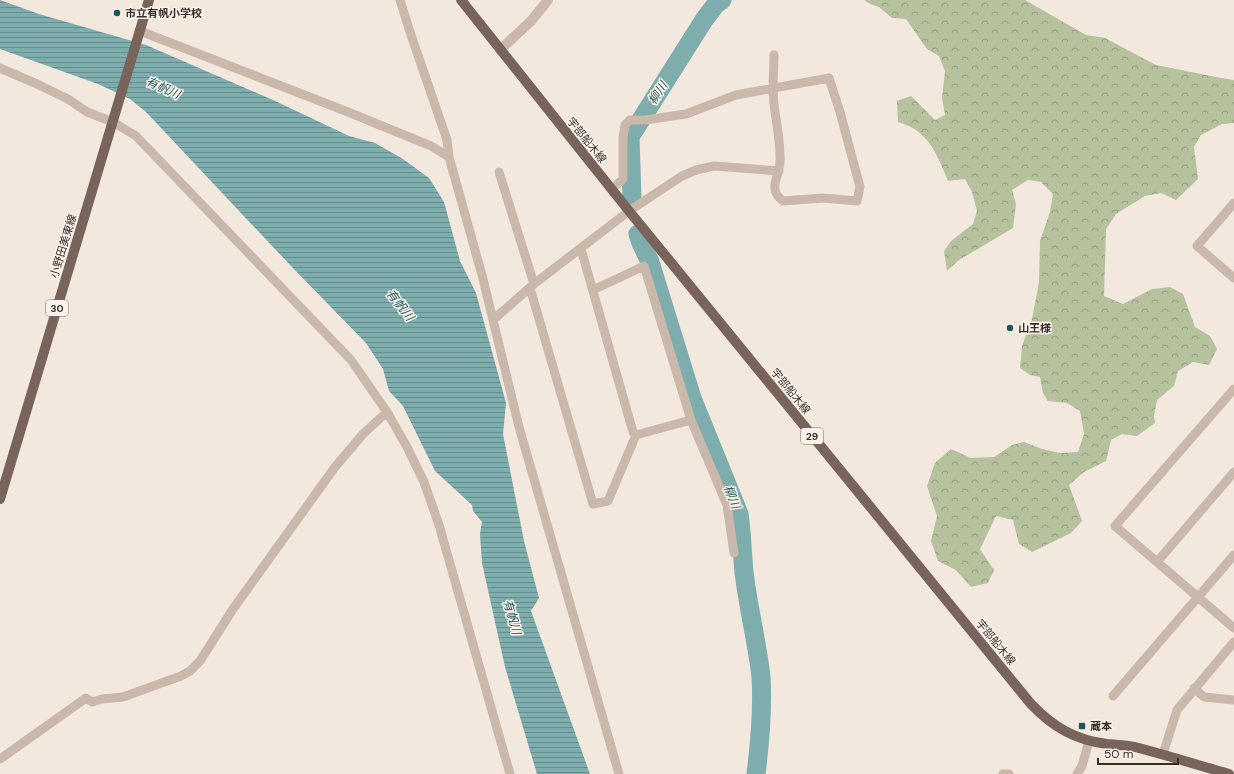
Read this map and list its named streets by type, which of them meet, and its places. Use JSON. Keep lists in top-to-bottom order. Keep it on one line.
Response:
{"streets":{"main road":["宇部船木線","小野田美東線","30","29"]},"water":["有帆川","柳川"],"places":{"other":["市立有帆小学校","山王様"],"transit":["蔵本"]},"scale_bar":"50 m"}
